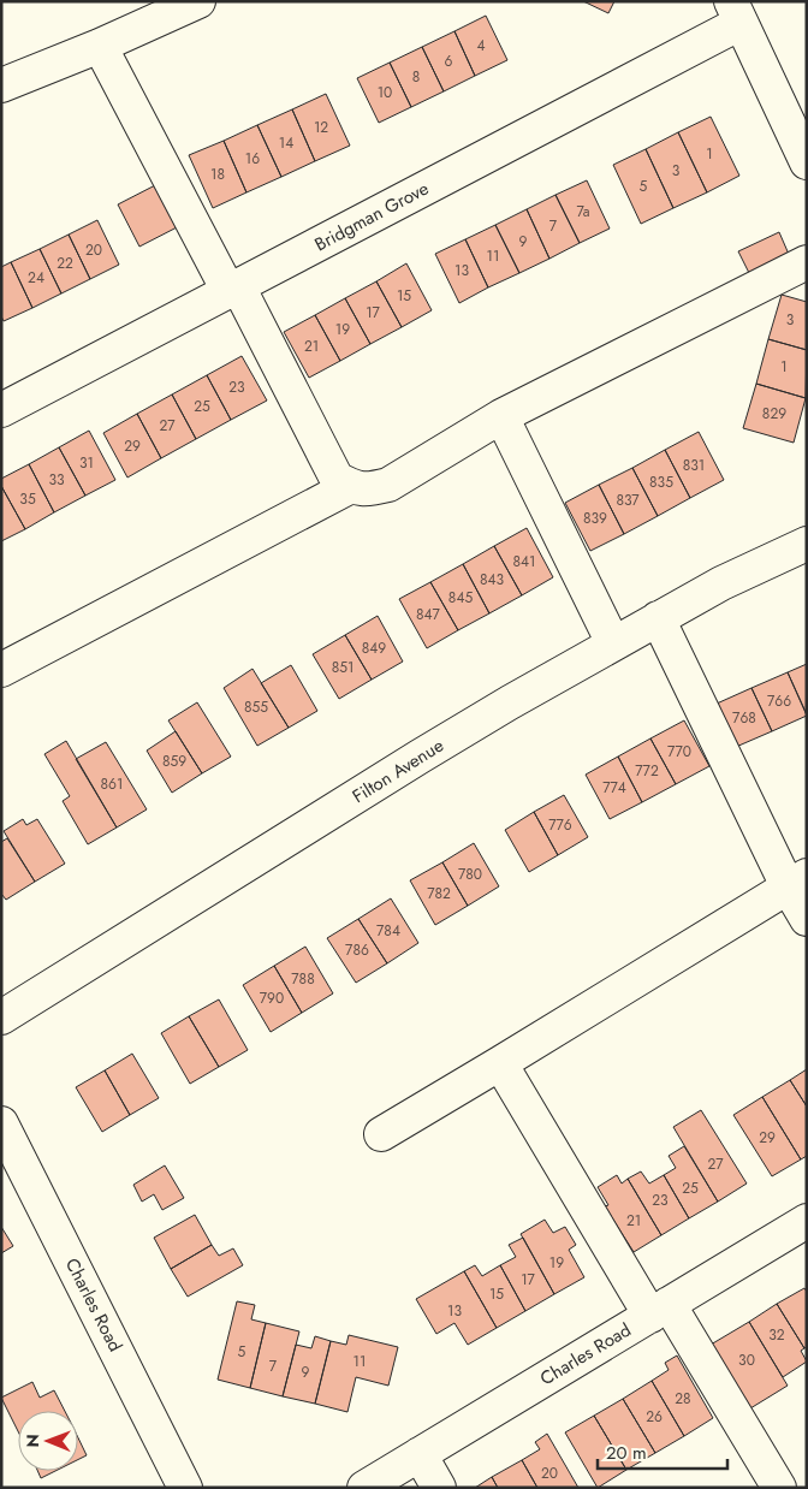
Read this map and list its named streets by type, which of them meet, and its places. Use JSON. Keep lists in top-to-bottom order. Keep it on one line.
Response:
{"streets":{"street":["Bridgman Grove","Filton Avenue","Charles Road"]},"house_numbers":["4","6","8","10","12","14","1","16","3","18","5","7a","7","9","20","11","22","13","24","15","17","3","19","21","1","23","25","829","27","29","31","831","33","835","35","837","839","841","843","845","847","849","851","766","855","768","770","859","772","861","774","776","780","782","784","786","788","790","29","27","25","23","21","19","17","15","13","32","5","30","11","7","9","28","26","20"],"scale_bar":"20 m","north":"left"}
